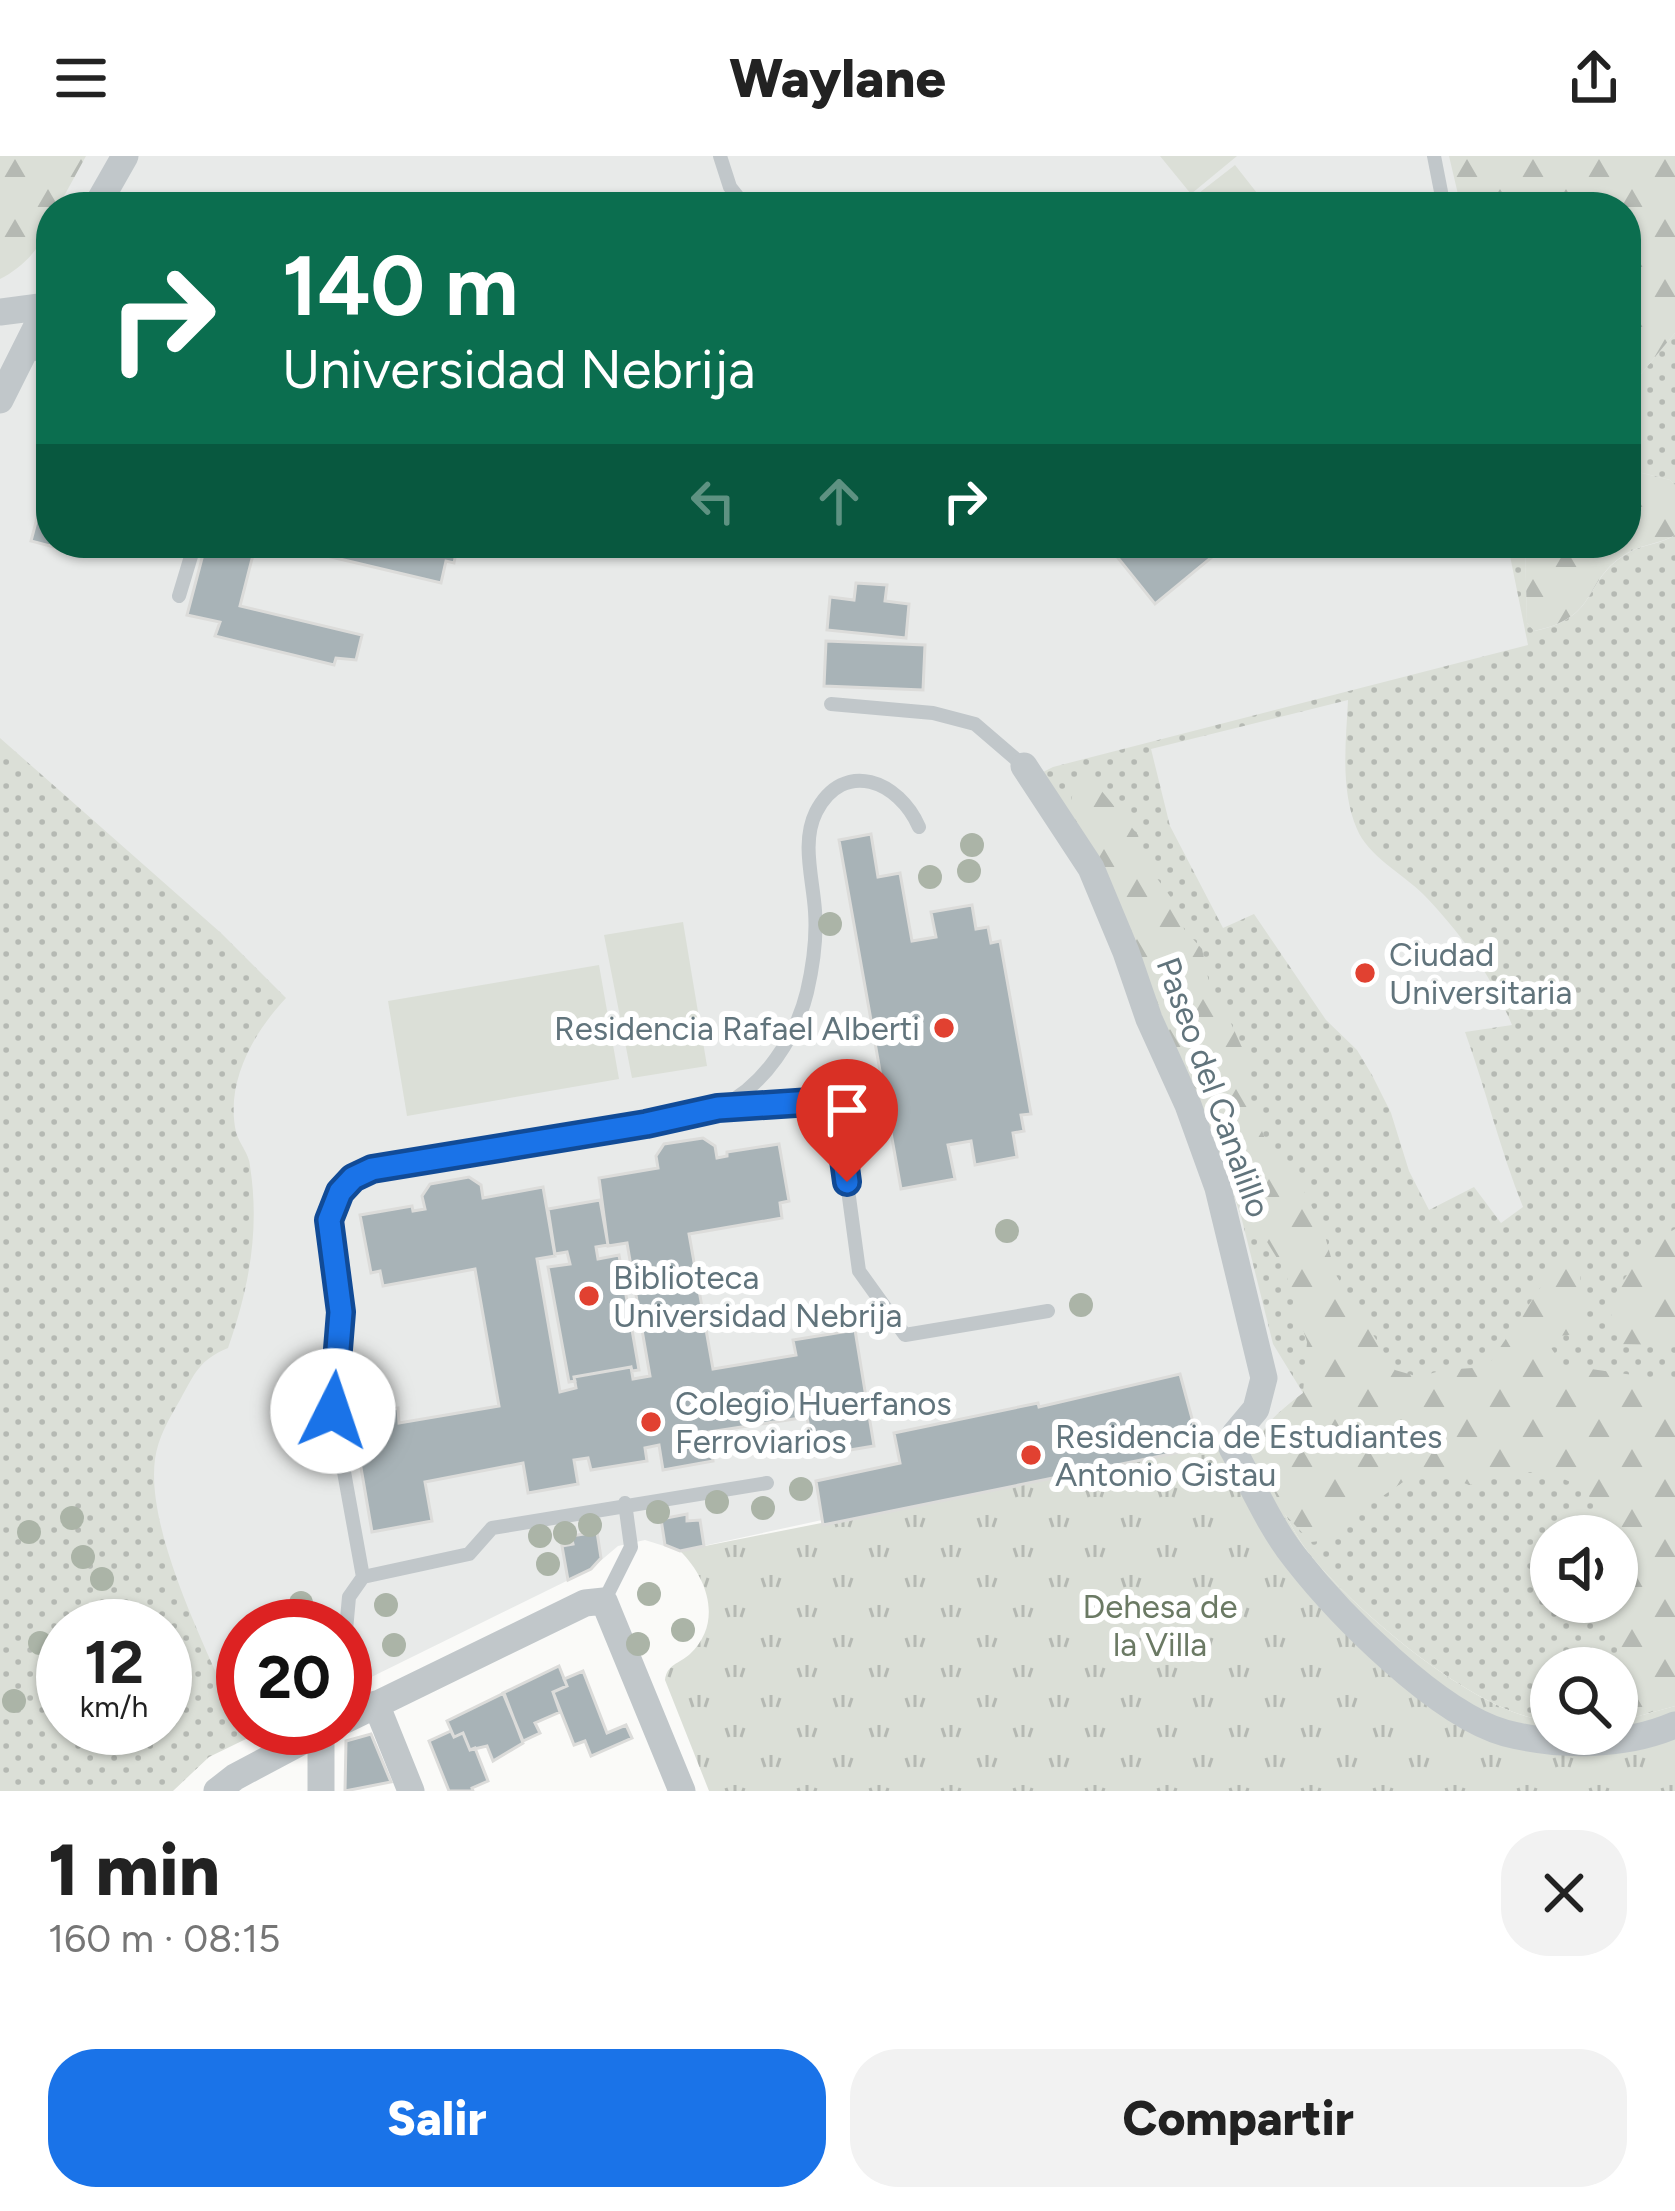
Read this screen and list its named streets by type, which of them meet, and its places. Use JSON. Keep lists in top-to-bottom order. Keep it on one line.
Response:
{"streets":{"street":["Paseo del Canalillo"]},"parks":["Dehesa de la Villa"],"places":["Ciudad Universitaria","Residencia Rafael Alberti","Biblioteca Universidad Nebrija","Colegio Huerfanos Ferroviarios","Residencia de Estudiantes Antonio Gistau"],"page":{"header":"Waylane","turn":["140 m","Universidad Nebrija"],"speed":"12 km/h","limit":"20","heading":["1 min","160 m · 08:15"],"buttons":["Salir","Compartir"]}}
